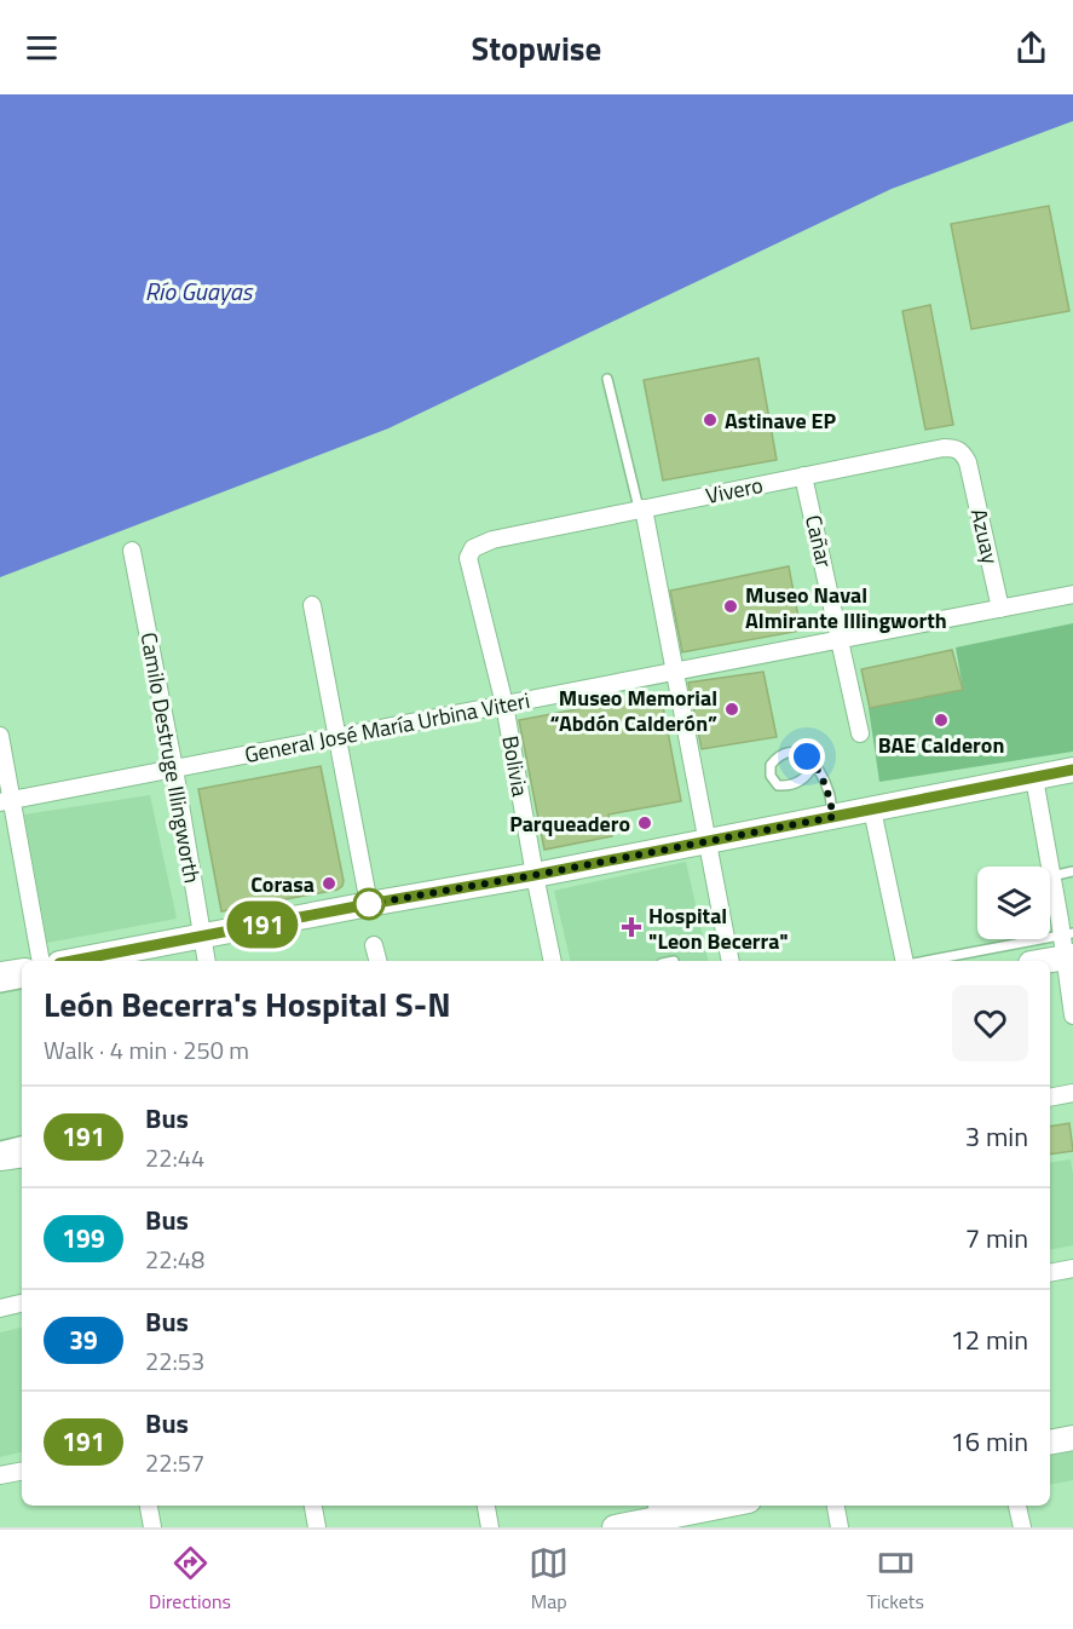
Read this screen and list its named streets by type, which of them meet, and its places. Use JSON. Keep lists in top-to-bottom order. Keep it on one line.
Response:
{"streets":{"street":["Vivero","Azuay","Cañar","General José María Urbina Viteri","Camilo Destruge Illingworth","Bolivia"]},"crossings":[["Vivero","Azuay"],["Vivero","Cañar"],["Vivero","Bolivia"],["Azuay","General José María Urbina Viteri"],["Cañar","General José María Urbina Viteri"],["General José María Urbina Viteri","Camilo Destruge Illingworth"],["General José María Urbina Viteri","Bolivia"]],"water":["Río Guayas"],"places":{"other":["Astinave EP","Museo Naval Almirante Illingworth","Museo Memorial “Abdón Calderón”","BAE Calderon","Parqueadero","Corasa"],"health":["Hospital \"Leon Becerra\""]},"lines":["bus line 191"],"page":{"header":"Stopwise","on_map":"191","heading":["León Becerra's Hospital S-N","Walk · 4 min · 250 m"],"list":[{"mark":"191","name":"Bus","note":"22:44","value":"3 min"},{"mark":"199","name":"Bus","note":"22:48","value":"7 min"},{"mark":"39","name":"Bus","note":"22:53","value":"12 min"},{"mark":"191","name":"Bus","note":"22:57","value":"16 min"}],"tabs":["Directions","Map","Tickets"]}}
